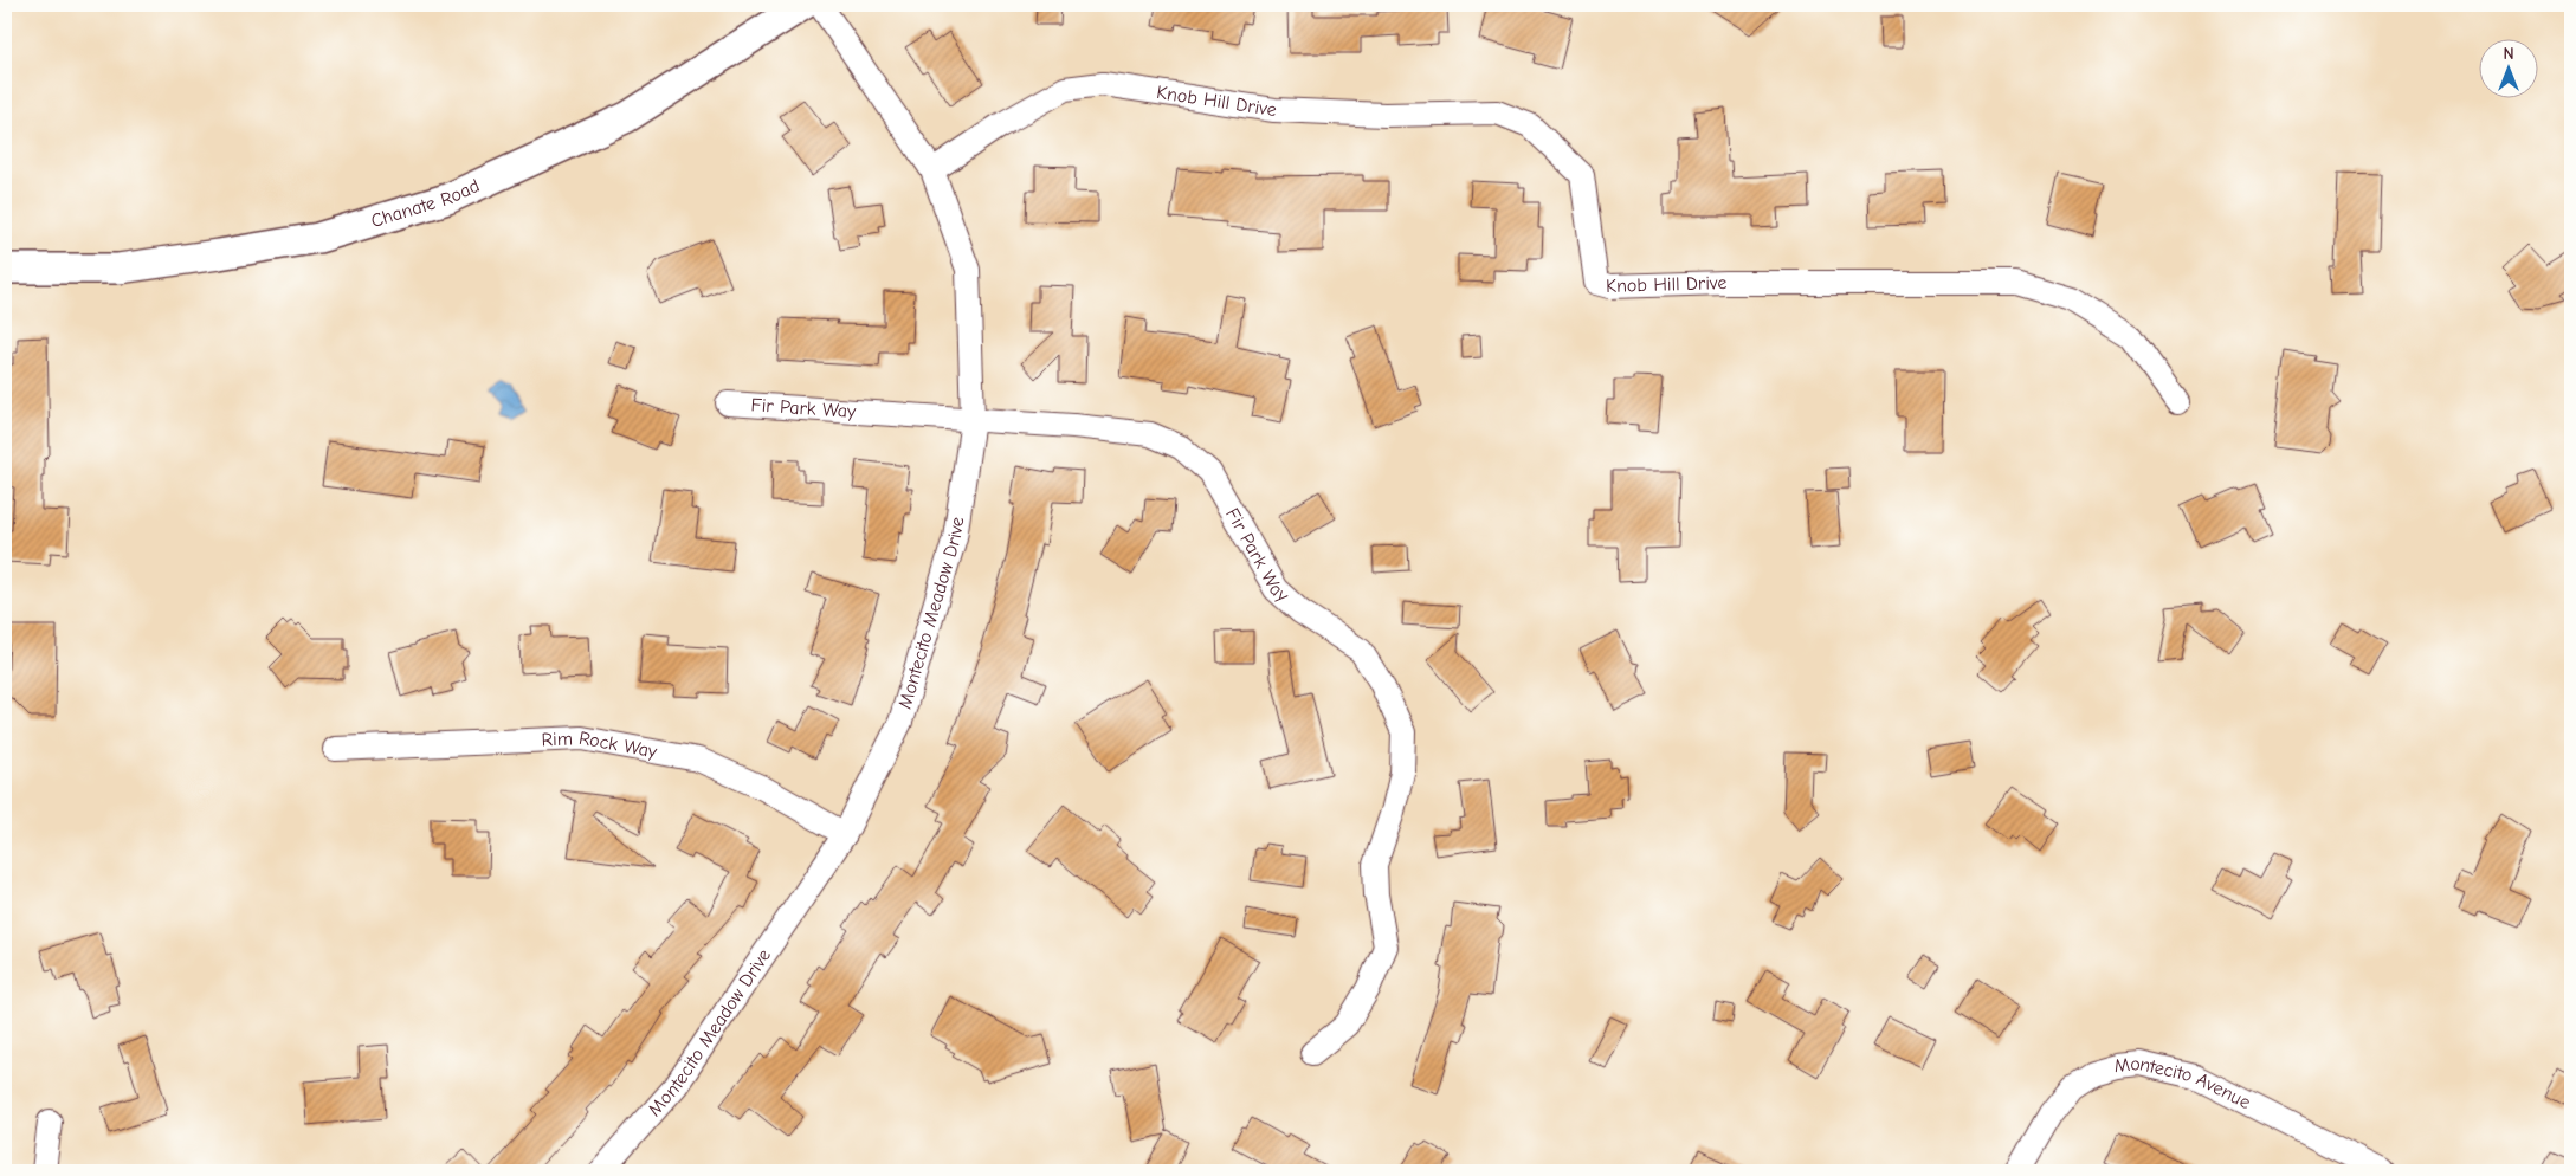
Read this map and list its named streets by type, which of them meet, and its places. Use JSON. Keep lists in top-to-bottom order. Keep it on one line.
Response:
{"streets":{"street":["Knob Hill Drive","Chanate Road","Fir Park Way","Montecito Meadow Drive","Rim Rock Way","Montecito Avenue"]},"crossings":[["Knob Hill Drive","Montecito Meadow Drive"],["Fir Park Way","Montecito Meadow Drive"],["Montecito Meadow Drive","Rim Rock Way"]],"north":"top"}
